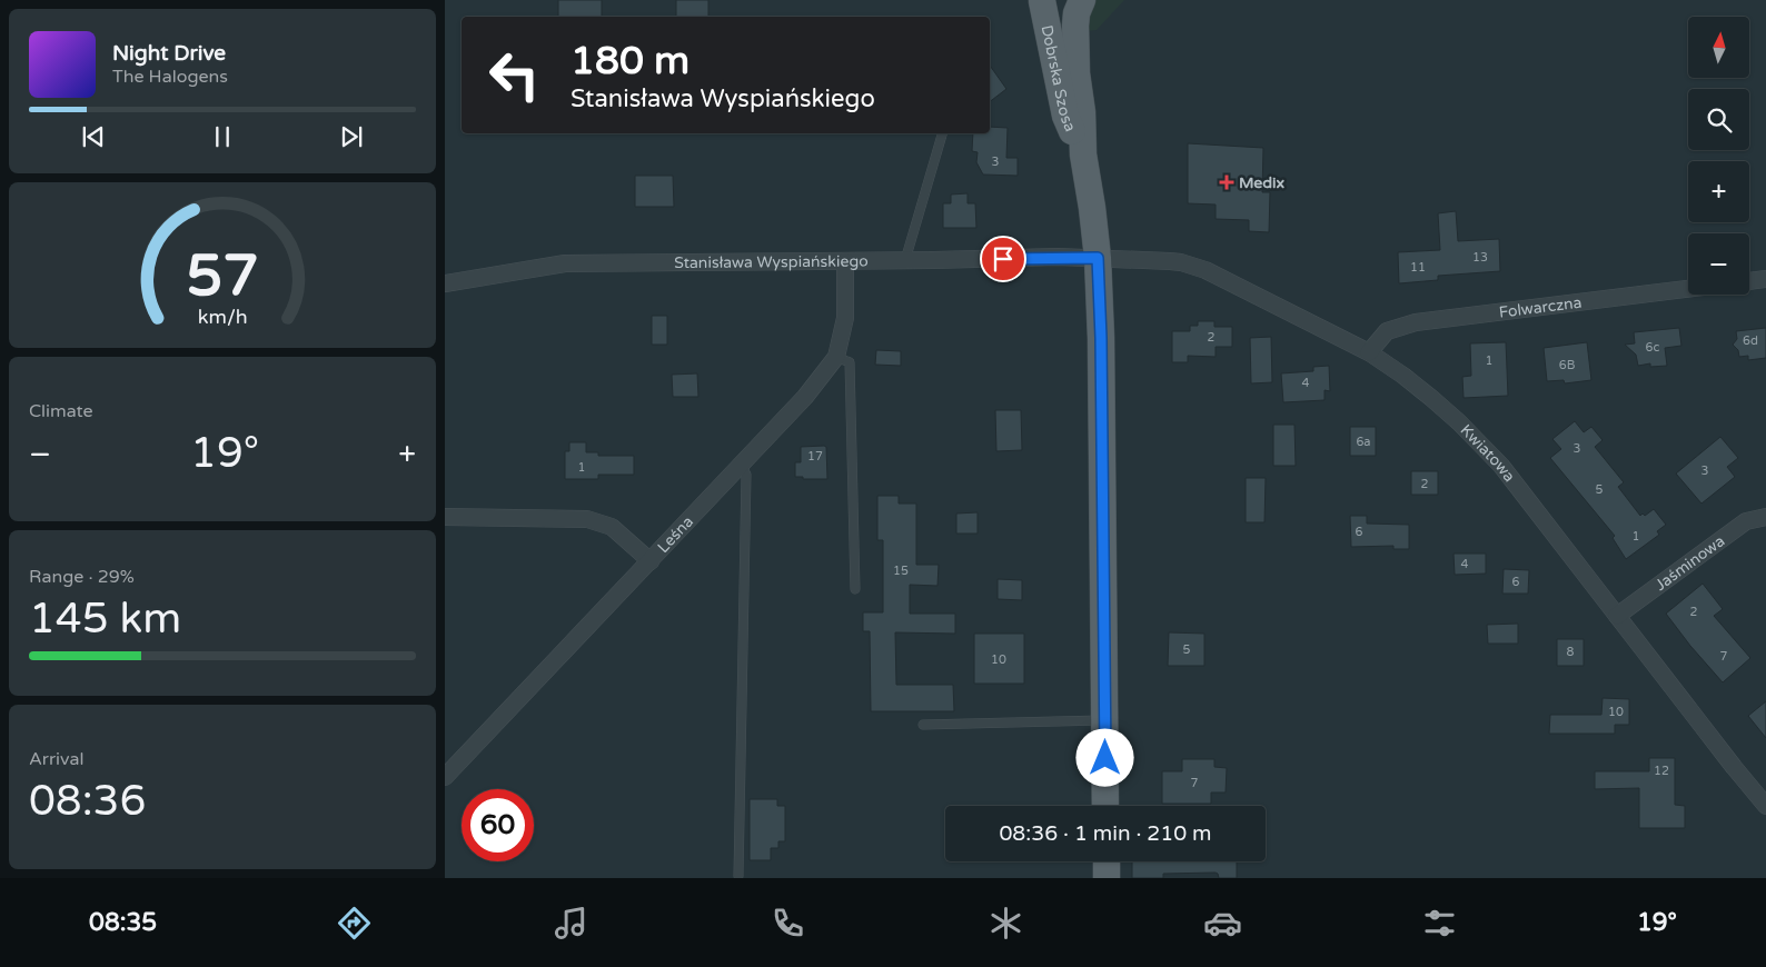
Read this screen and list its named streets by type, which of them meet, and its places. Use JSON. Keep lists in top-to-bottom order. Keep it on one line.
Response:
{"streets":{"main road":["Dobrska Szosa"],"street":["Stanisława Wyspiańskiego","Folwarczna","Kwiatowa","Leśna","Jaśminowa"]},"crossings":[["Dobrska Szosa","Stanisława Wyspiańskiego"],["Dobrska Szosa","Kwiatowa"],["Stanisława Wyspiańskiego","Kwiatowa"],["Stanisława Wyspiańskiego","Leśna"],["Folwarczna","Kwiatowa"],["Kwiatowa","Jaśminowa"]],"places":{"health":["Medix"]},"house_numbers":["3","13","11","2","6d","6c","1","6B","4","6a","3","17","1","3","2","5","6","1","4","15","6","2","5","8","7","10","10","12","7"],"north":"top","page":{"map_buttons":["+","−"],"turn":["180 m","Stanisława Wyspiańskiego"],"song":["Night Drive","The Halogens"],"tile":["Climate",["Range · 29%","145 km"],["Arrival","08:36"]],"heat":["−","19°","+"],"limit":"60","trip":"08:36 · 1 min · 210 m","tabs":["08:35","19°"],"gauge":["57","km/h"]}}
